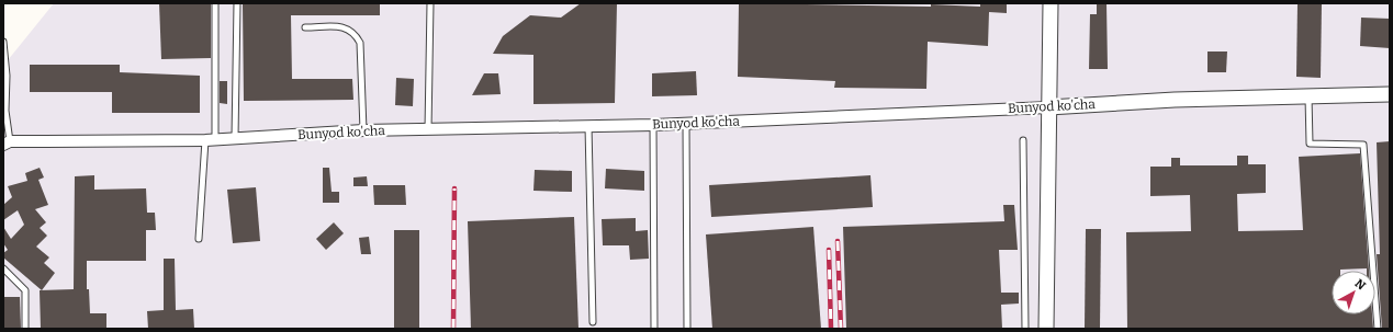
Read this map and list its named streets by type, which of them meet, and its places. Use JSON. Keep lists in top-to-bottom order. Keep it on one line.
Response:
{"streets":{"street":["Bunyod ko'cha"]},"north":"top right"}
